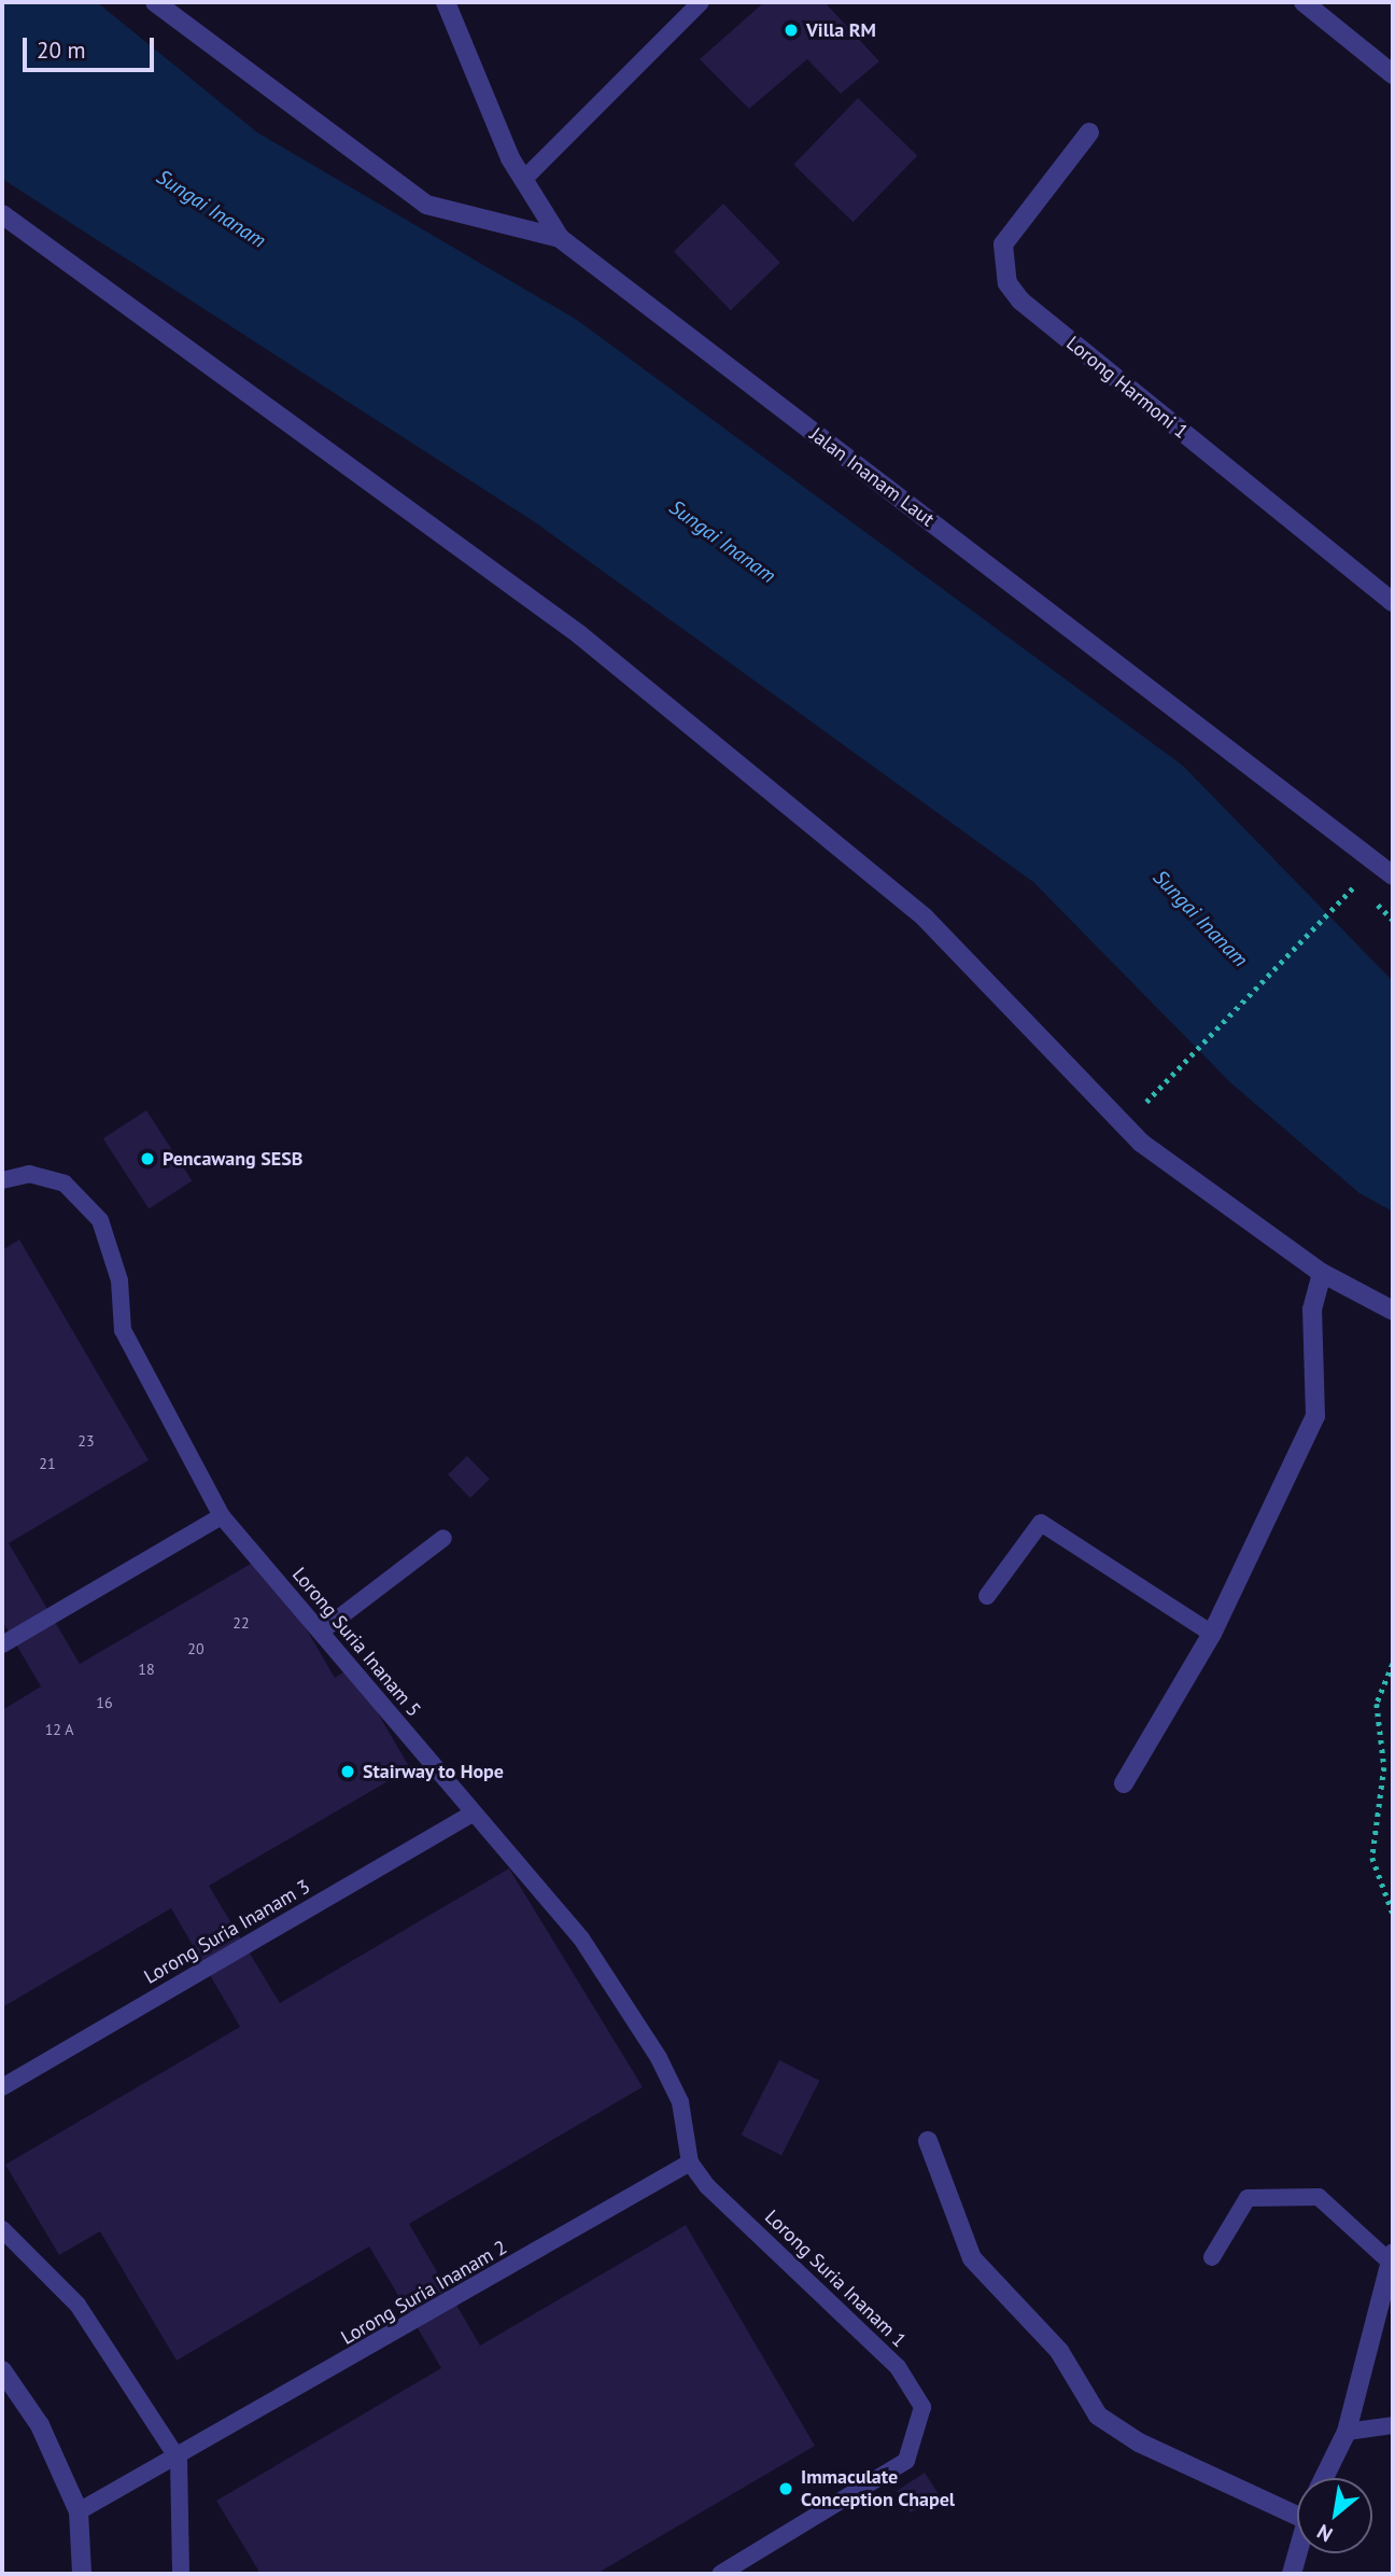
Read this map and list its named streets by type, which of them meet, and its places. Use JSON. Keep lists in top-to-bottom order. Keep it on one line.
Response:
{"streets":{"street":["Lorong Harmoni 1","Jalan Inanam Laut"],"lane":["Lorong Suria Inanam 5","Lorong Suria Inanam 3","Lorong Suria Inanam 1","Lorong Suria Inanam 2"]},"crossings":[["Lorong Suria Inanam 5","Lorong Suria Inanam 3"],["Lorong Suria Inanam 5","Lorong Suria Inanam 1"],["Lorong Suria Inanam 5","Lorong Suria Inanam 2"],["Lorong Suria Inanam 1","Lorong Suria Inanam 2"]],"water":["Sungai Inanam"],"places":["Villa RM","Pencawang SESB","Stairway to Hope","Immaculate Conception Chapel"],"house_numbers":["23","21","22","20","18","16","12 A"],"scale_bar":"20 m","north":"bottom left"}
